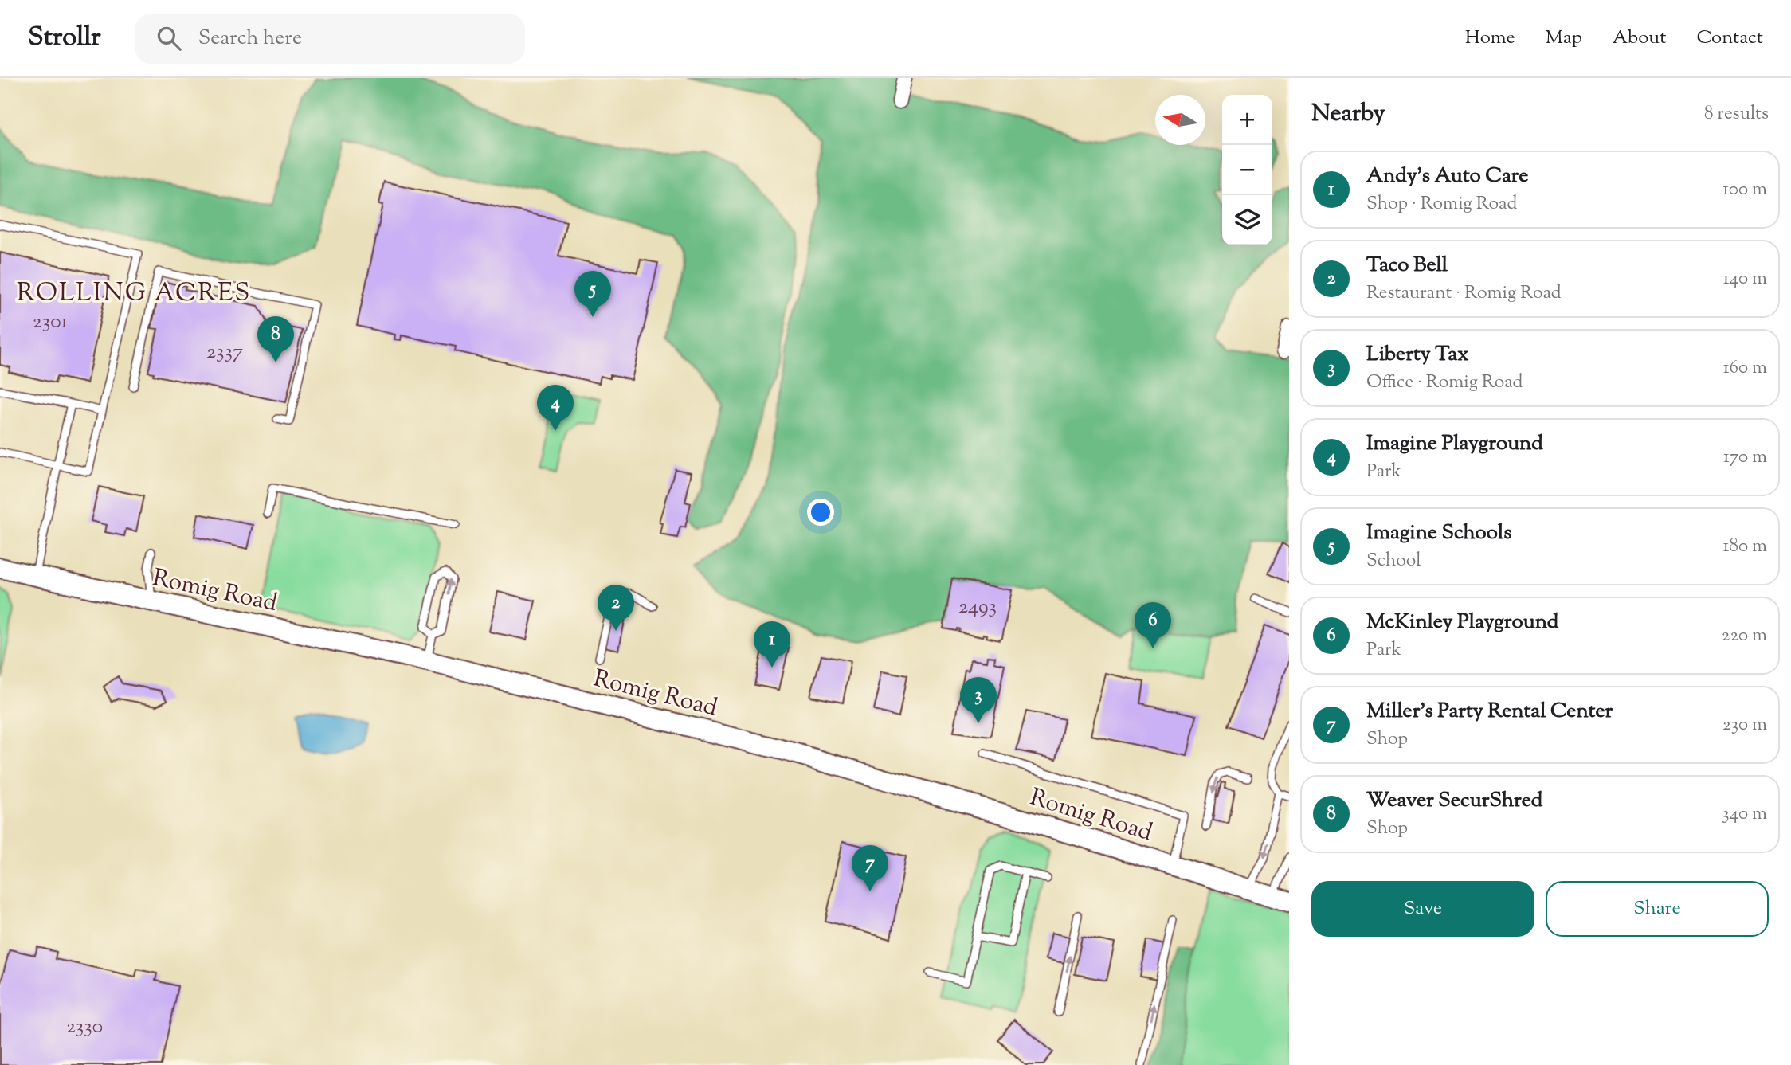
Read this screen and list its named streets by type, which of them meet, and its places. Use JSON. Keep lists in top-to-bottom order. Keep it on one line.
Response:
{"streets":{"street":["Romig Road"]},"districts":["ROLLING ACRES"],"house_numbers":["2301","2337","2493","2330"],"north":"left","page":{"header":"Strollr","search":"Search here","nav":["Home","Map","About","Contact"],"heading":["Nearby","8 results"],"map_buttons":["+","−"],"list":[{"mark":"1","name":"Andy's Auto Care","note":"Shop · Romig Road","value":"100 m"},{"mark":"2","name":"Taco Bell","note":"Restaurant · Romig Road","value":"140 m"},{"mark":"3","name":"Liberty Tax","note":"Office · Romig Road","value":"160 m"},{"mark":"4","name":"Imagine Playground","note":"Park","value":"170 m"},{"mark":"5","name":"Imagine Schools","note":"School","value":"180 m"},{"mark":"6","name":"McKinley Playground","note":"Park","value":"220 m"},{"mark":"7","name":"Miller's Party Rental Center","note":"Shop","value":"230 m"},{"mark":"8","name":"Weaver SecurShred","note":"Shop","value":"340 m"}],"pins":["5","8","4","2","6","1","3","7"],"buttons":["Save","Share"]}}
